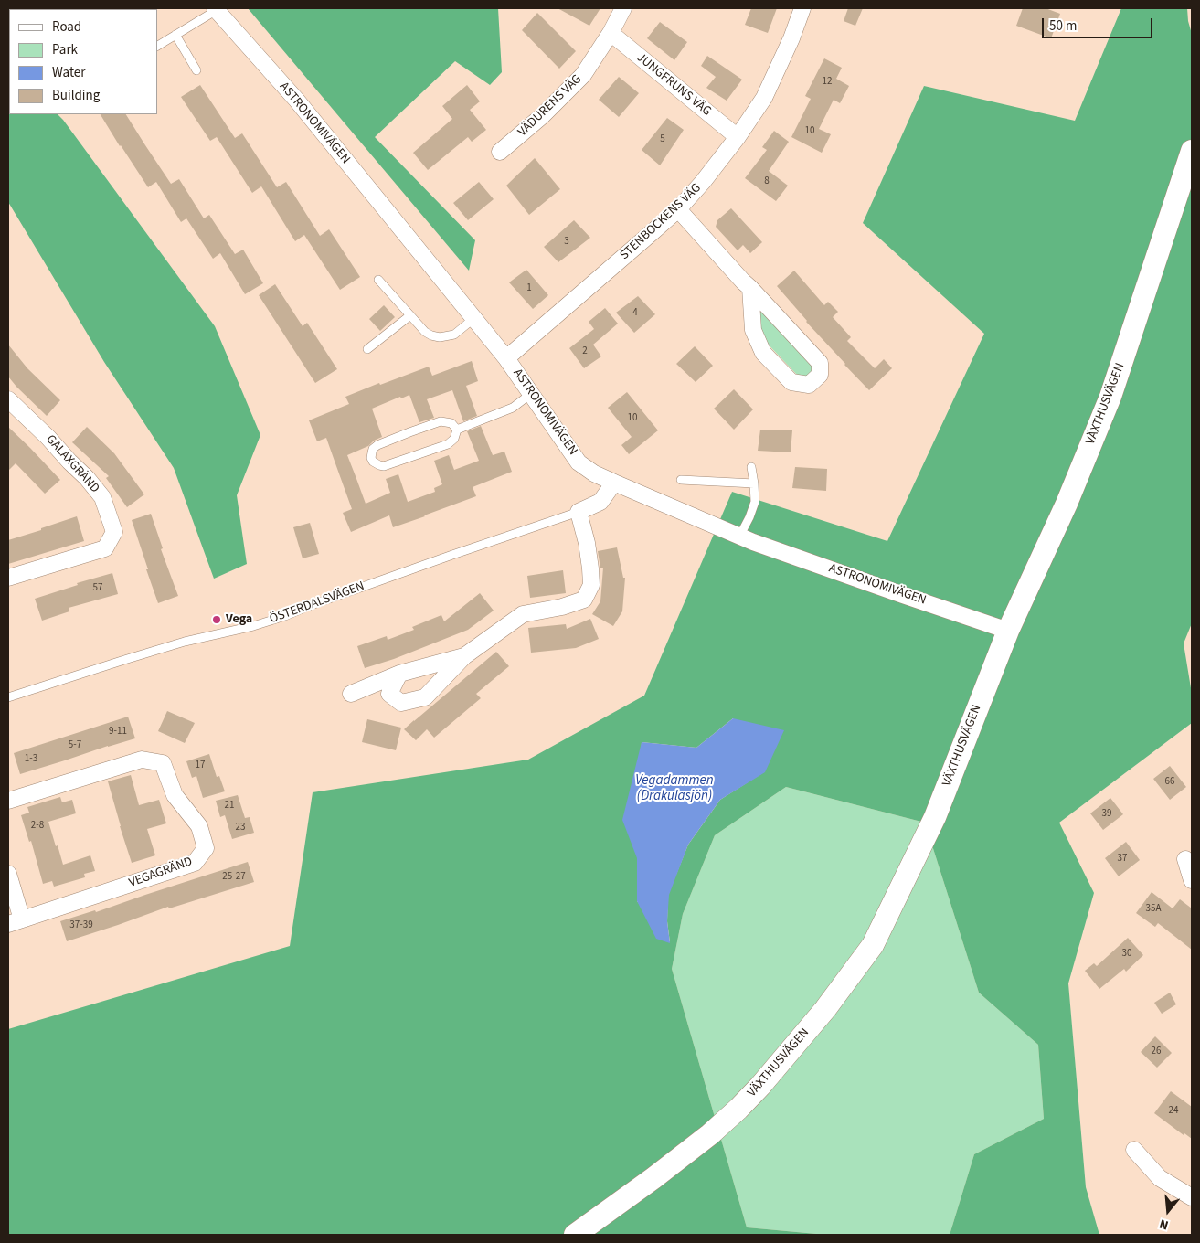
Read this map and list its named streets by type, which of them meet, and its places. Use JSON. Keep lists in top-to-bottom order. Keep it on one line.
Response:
{"streets":{"street":["JUNGFRUNS VÄG","VÄDURENS VÄG","ASTRONOMIVÄGEN","STENBOCKENS VÄG","VÄXTHUSVÄGEN","GALAXGRÄND","ÖSTERDALSVÄGEN","VEGAGRÄND"]},"crossings":[["JUNGFRUNS VÄG","VÄDURENS VÄG"],["JUNGFRUNS VÄG","STENBOCKENS VÄG"],["ASTRONOMIVÄGEN","STENBOCKENS VÄG"],["ASTRONOMIVÄGEN","VÄXTHUSVÄGEN"],["ASTRONOMIVÄGEN","ÖSTERDALSVÄGEN"]],"water":["Vegadammen (Drakulasjön)"],"places":["Vega"],"house_numbers":["12","10","5","8","3","1","4","2","10","57","9-11","5-7","1-3","17","66","21","39","2-8","23","37","25-27","35A","37-39","30","26","24"],"legend":["Road","Park","Water","Building"],"scale_bar":"50 m","north":"bottom"}
